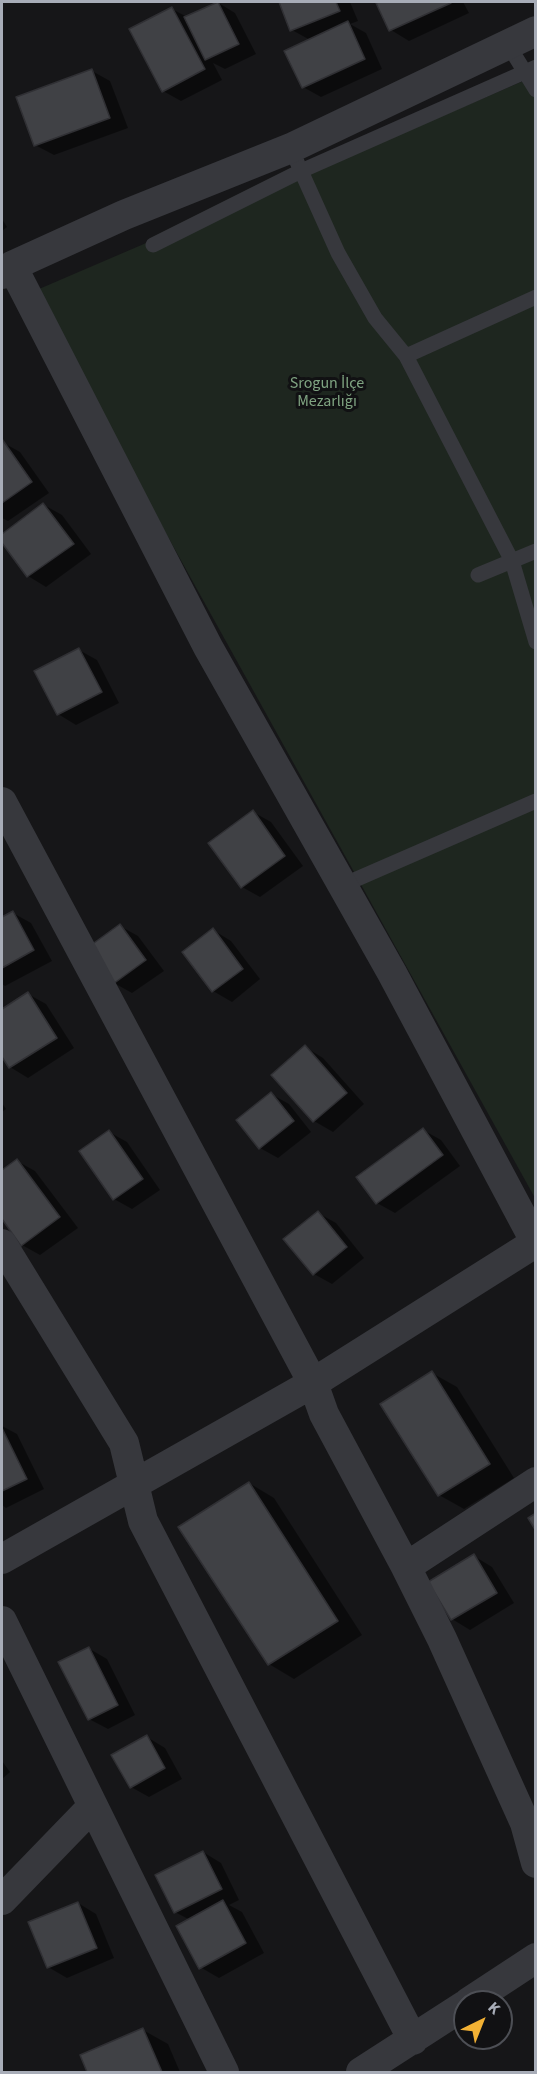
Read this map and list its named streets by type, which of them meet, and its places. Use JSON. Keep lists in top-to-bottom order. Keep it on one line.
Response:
{"parks":["Srogun İlçe Mezarlığı"],"north":"top right"}
